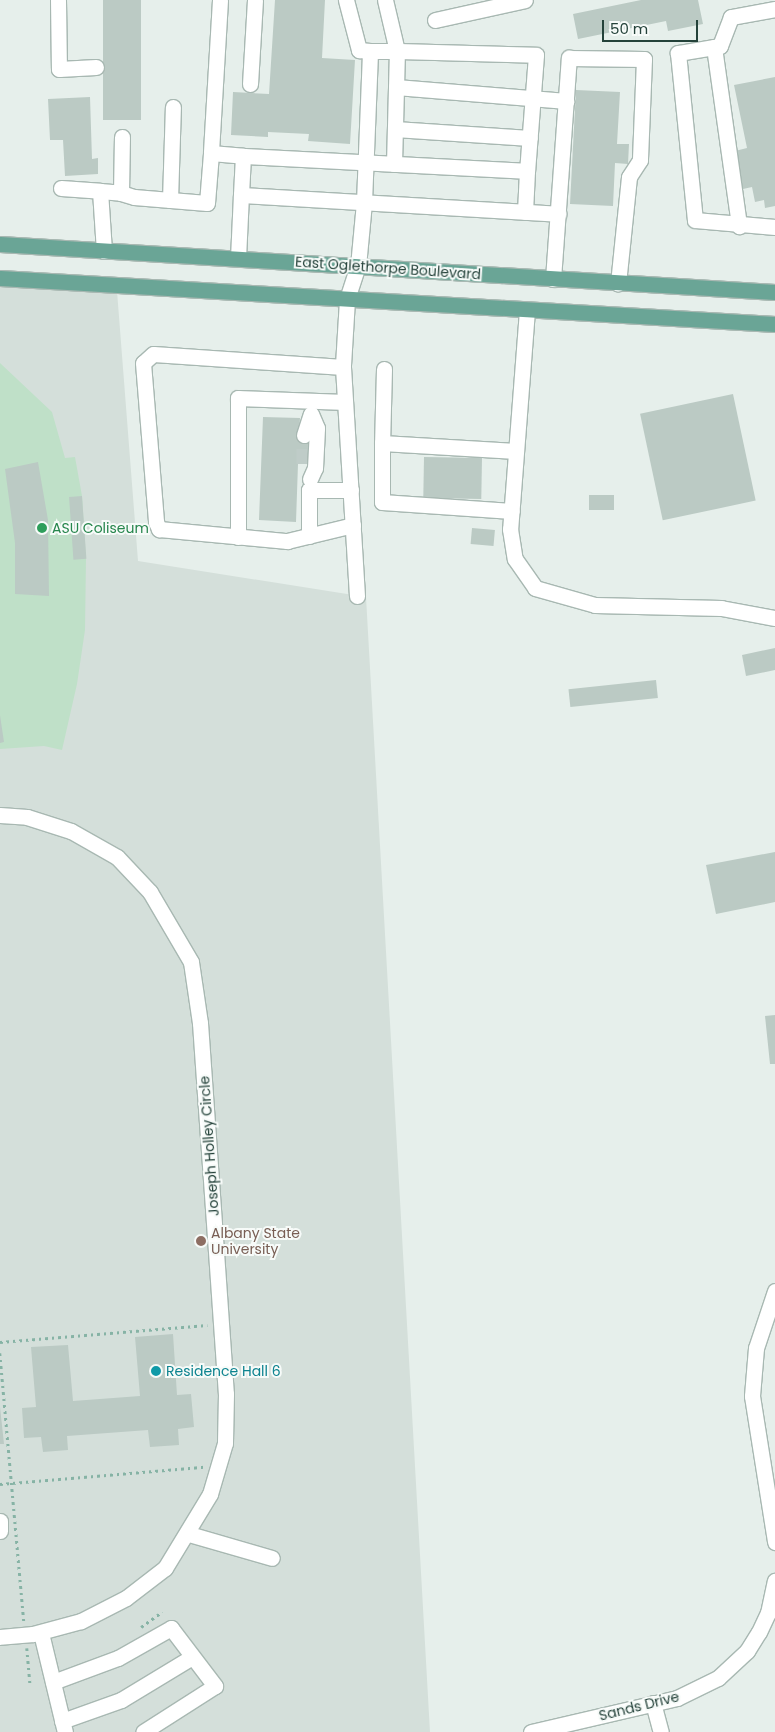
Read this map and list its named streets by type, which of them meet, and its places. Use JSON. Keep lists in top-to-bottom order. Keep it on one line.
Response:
{"streets":{"main road":["East Oglethorpe Boulevard"],"street":["Joseph Holley Circle","Sands Drive"]},"places":["ASU Coliseum","Albany State University","Residence Hall 6"],"scale_bar":"50 m"}
